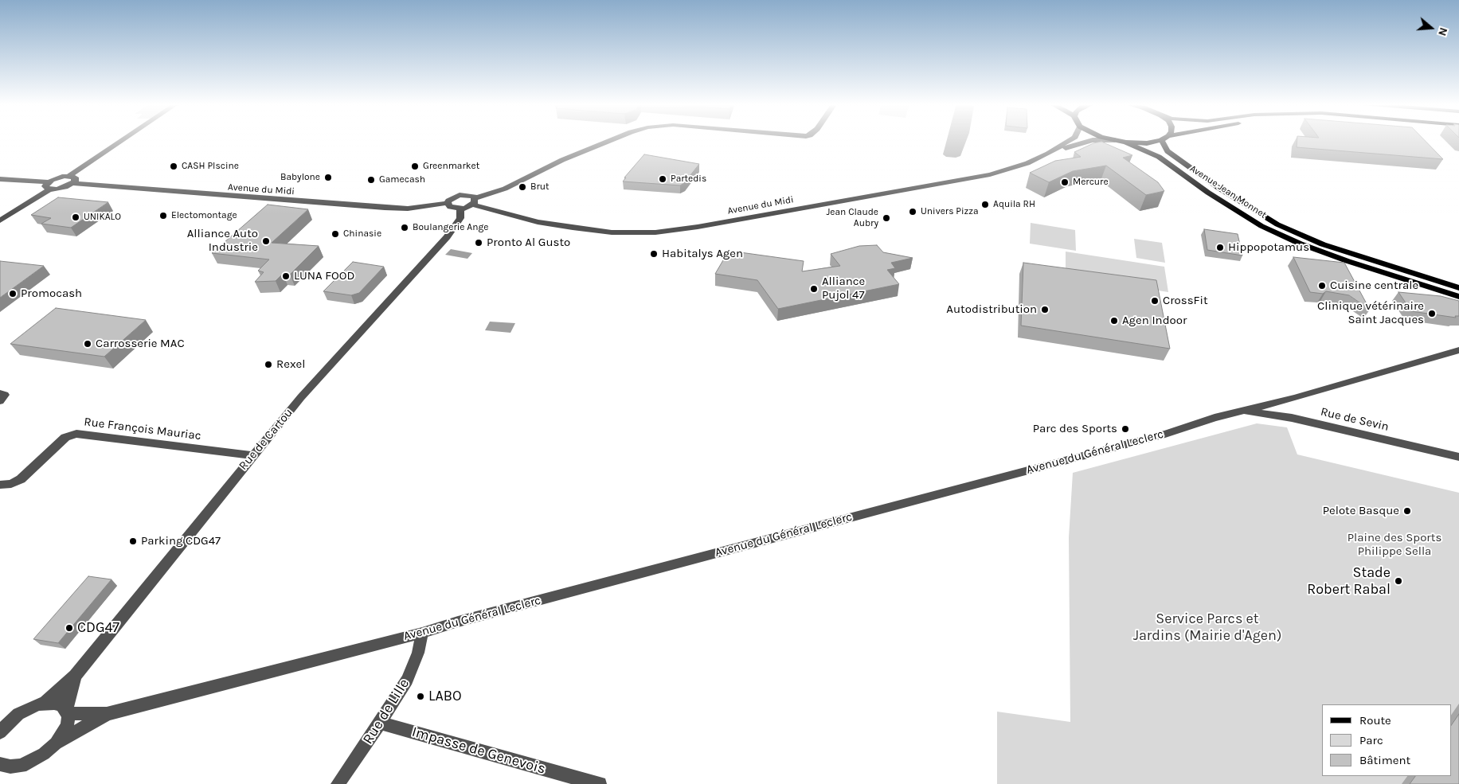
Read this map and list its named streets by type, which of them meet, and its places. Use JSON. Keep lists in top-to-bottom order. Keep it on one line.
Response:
{"streets":{"main road":["Avenue Jean Monnet"],"street":["Avenue du Midi","Rue de Sevin","Rue François Mauriac","Rue de Cartou","Avenue du Général Leclerc","Rue de Lille","Impasse de Genevois"]},"crossings":[["Rue de Sevin","Avenue du Général Leclerc"],["Rue François Mauriac","Rue de Cartou"],["Rue de Cartou","Avenue du Général Leclerc"],["Avenue du Général Leclerc","Rue de Lille"],["Rue de Lille","Impasse de Genevois"]],"parks":["Plaine des Sports Philippe Sella","Service Parcs et Jardins (Mairie d'Agen)"],"places":["CASH PIscine","Greenmarket","Babylone","Partedis","Gamecash","Mercure","Brut","Aquila RH","Univers Pizza","Electomontage","UNIKALO","Jean Claude Aubry","Boulangerie Ange","Chinasie","Alliance Auto Industrie","Pronto Al Gusto","Hippopotamus","Habitalys Agen","LUNA FOOD","Cuisine centrale","Alliance Pujol 47","Promocash","CrossFit","Autodistribution","Clinique vétérinaire Saint Jacques","Agen Indoor","Carrosserie MAC","Rexel","Parc des Sports","Pelote Basque","Parking CDG47","Stade Robert Rabal","CDG47","LABO"],"legend":["Route","Parc","Bâtiment"],"north":"right"}
